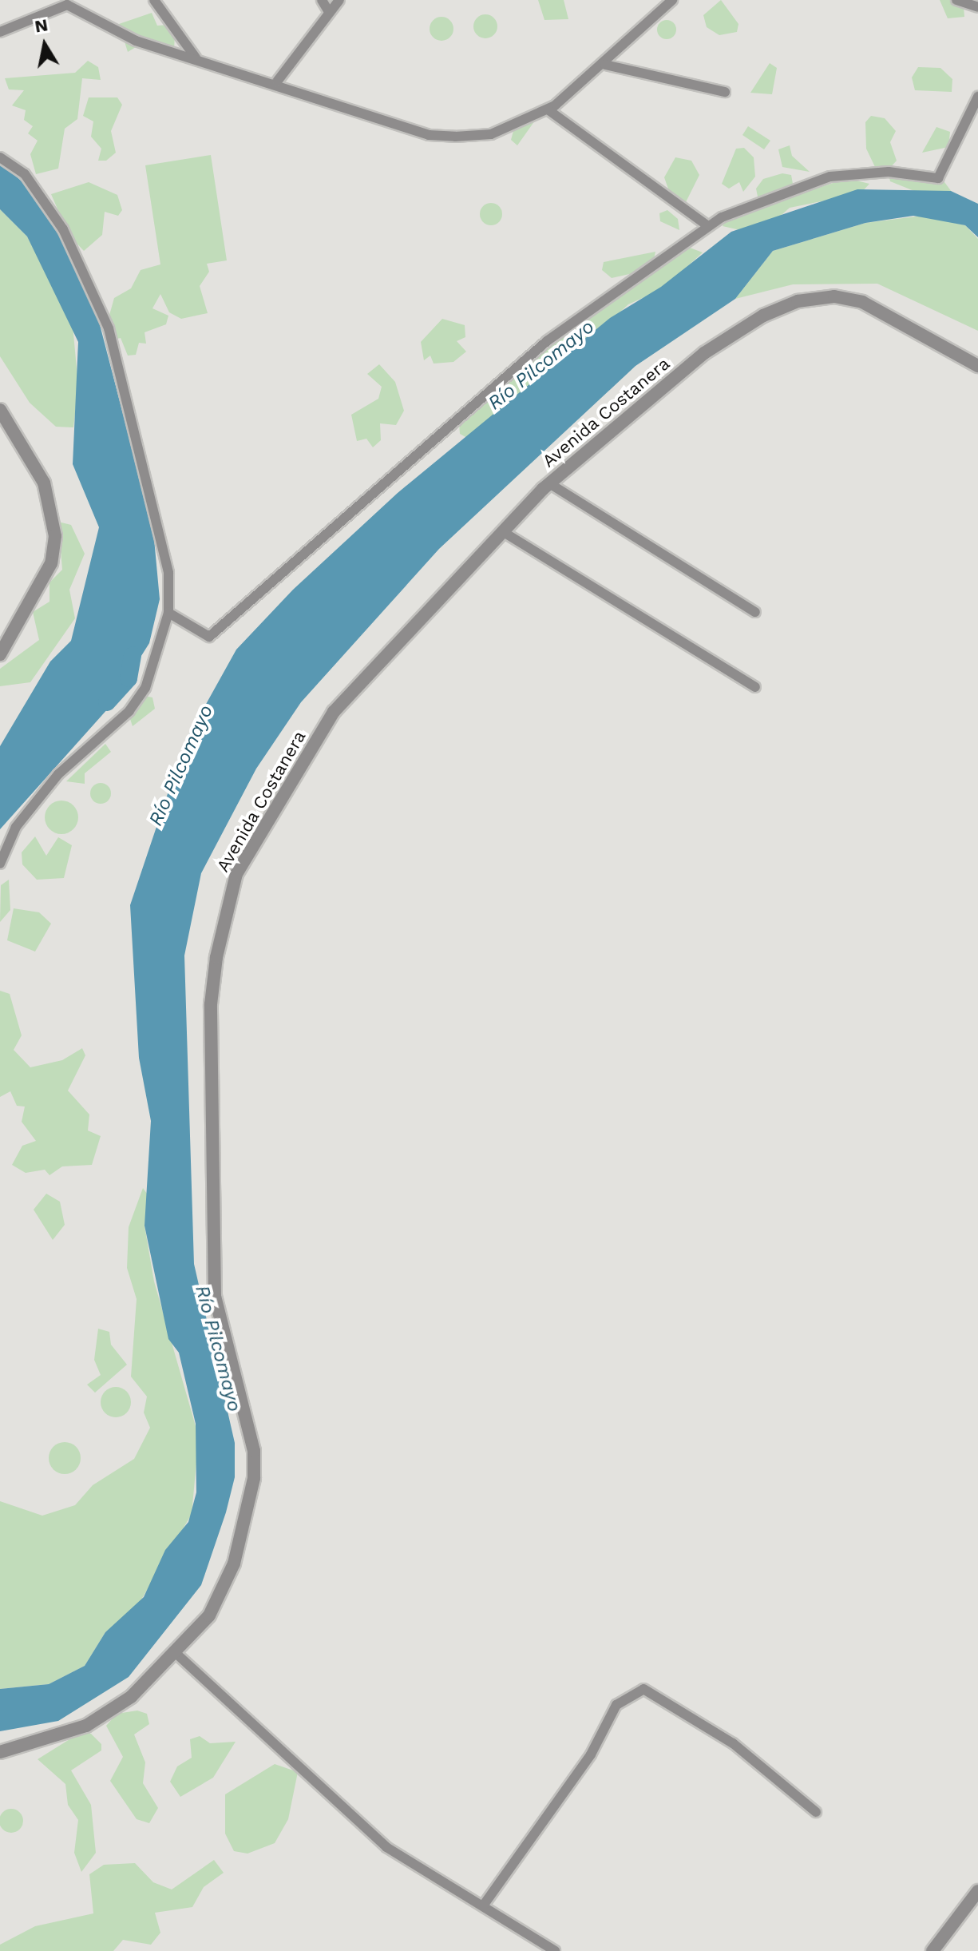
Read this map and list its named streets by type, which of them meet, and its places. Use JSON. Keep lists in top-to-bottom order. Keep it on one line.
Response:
{"streets":{"street":["Avenida Costanera"]},"water":["Río Pilcomayo"],"north":"top"}
